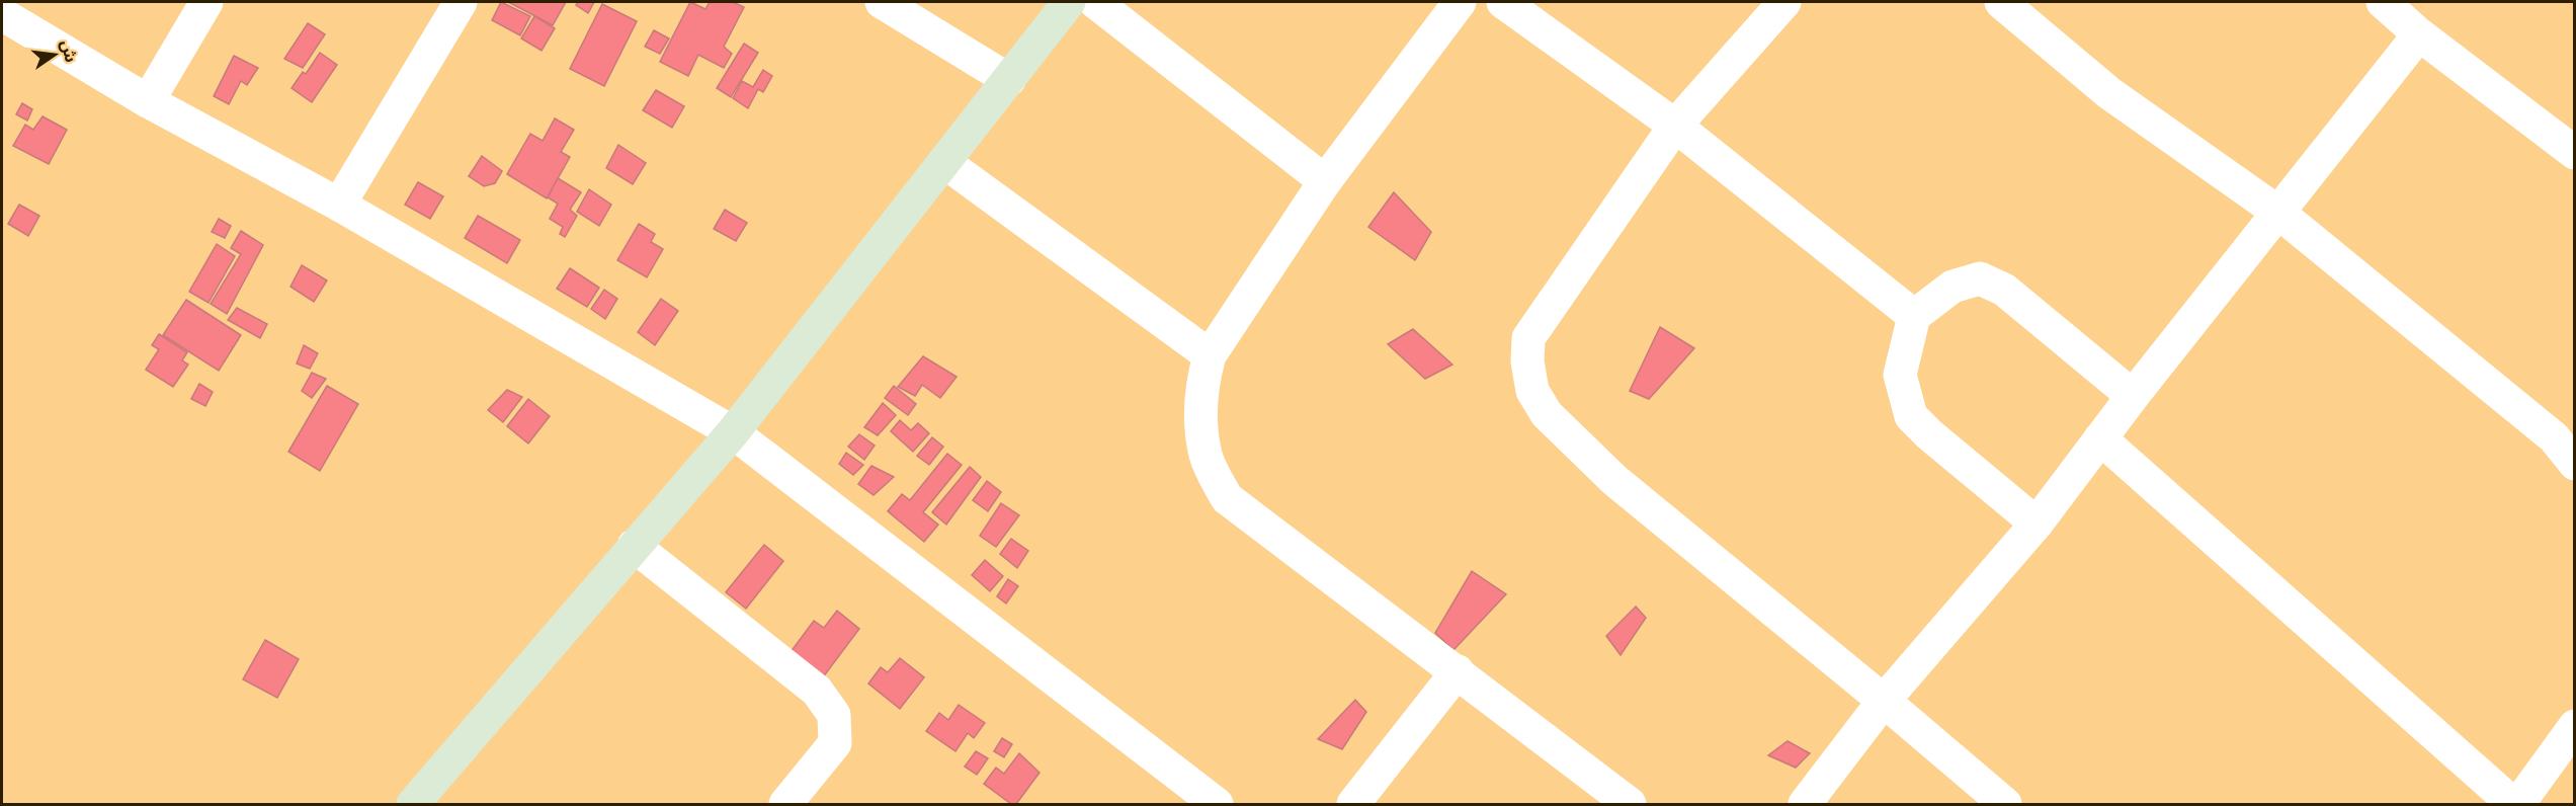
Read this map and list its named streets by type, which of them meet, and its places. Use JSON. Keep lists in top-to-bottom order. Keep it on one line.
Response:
{"north":"right"}
